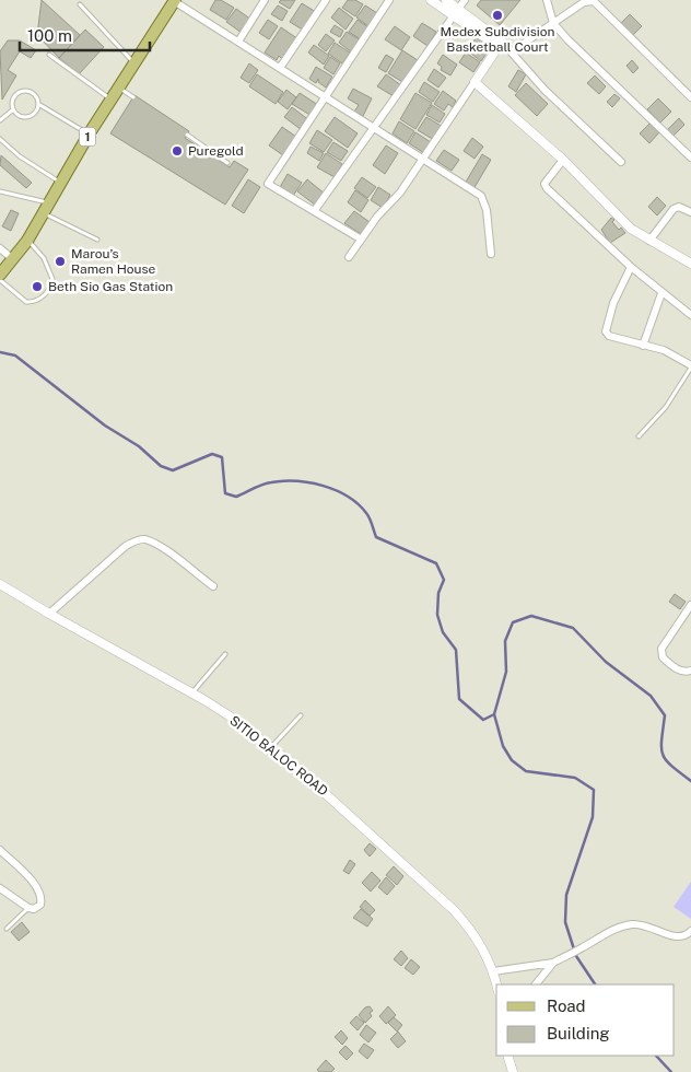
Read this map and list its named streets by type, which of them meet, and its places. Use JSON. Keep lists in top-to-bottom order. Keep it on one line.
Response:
{"streets":{"main road":["1"],"street":["SITIO BALOC ROAD"]},"places":["Medex Subdivision Basketball Court","Puregold","Marou’s Ramen House","Beth Sio Gas Station"],"legend":["Road","Building"],"scale_bar":"100 m"}
